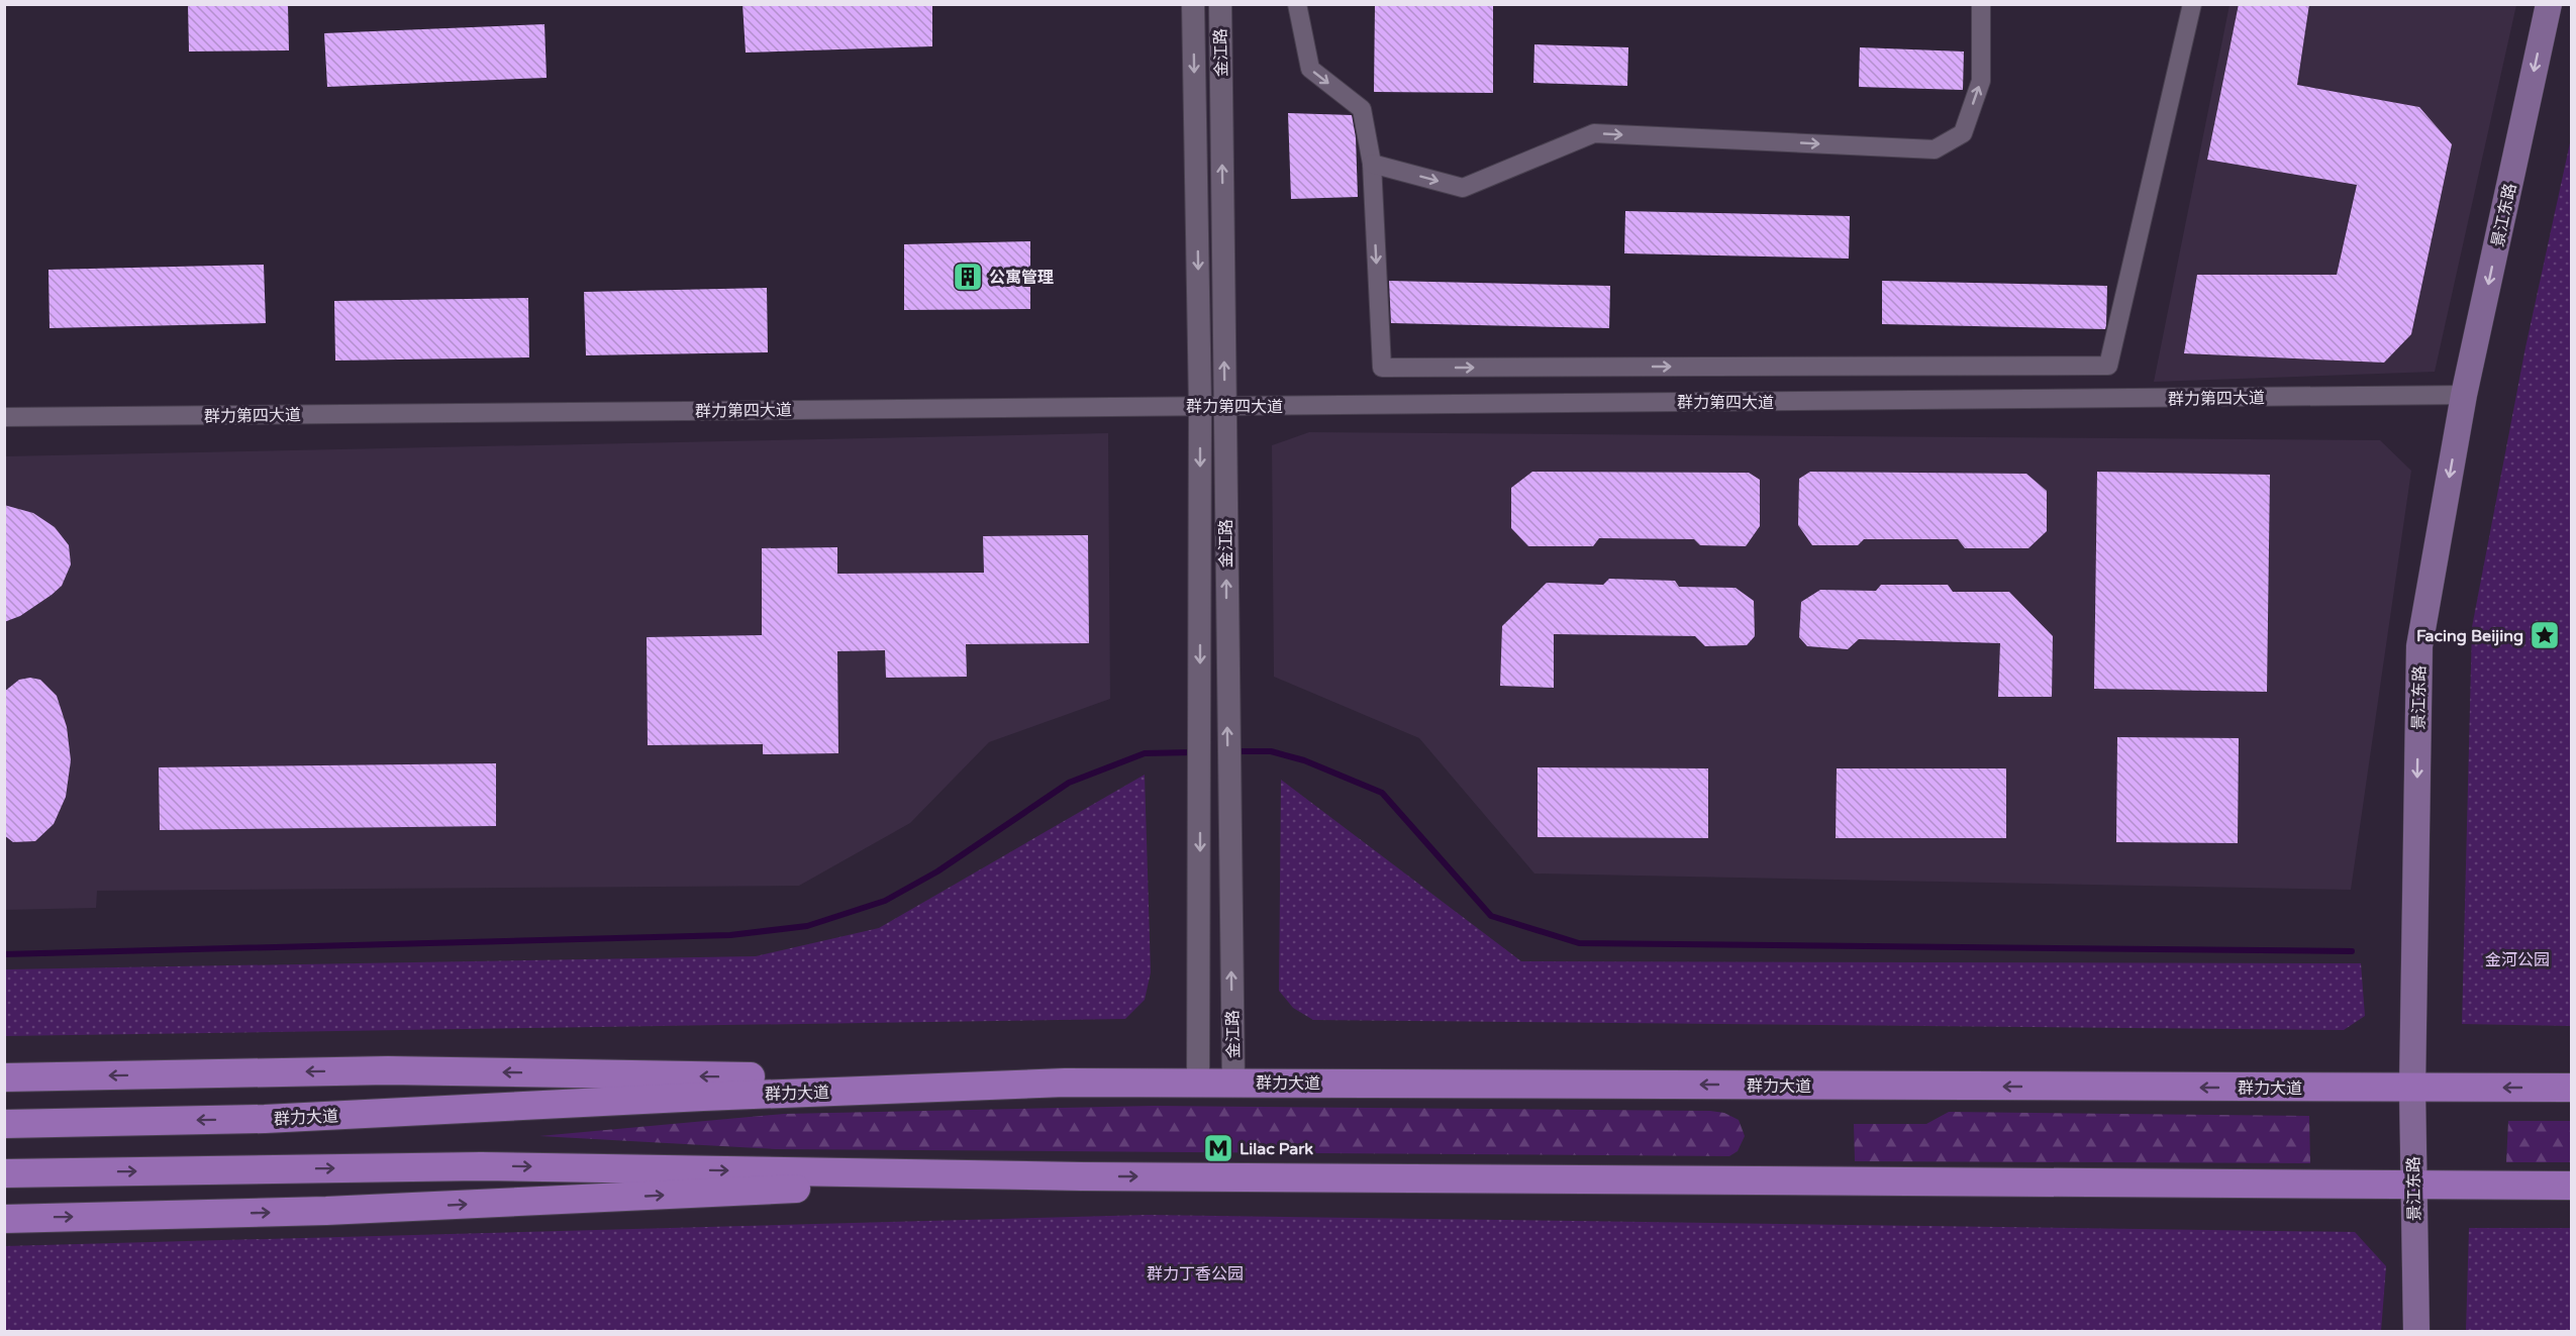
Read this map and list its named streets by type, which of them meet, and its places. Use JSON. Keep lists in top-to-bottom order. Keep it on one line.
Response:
{"streets":{"main road":["景江东路","群力大道"],"street":["金江路","群力第四大道"]},"crossings":[["金江路","群力第四大道"],["金江路","群力大道"],["景江东路","群力第四大道"],["景江东路","群力大道"]],"one_way":["景江东路"],"parks":["金河公园","群力丁香公园"],"places":{"building":["公寓管理"],"place":["Facing Beijing"],"metro station":["Lilac Park"]}}
